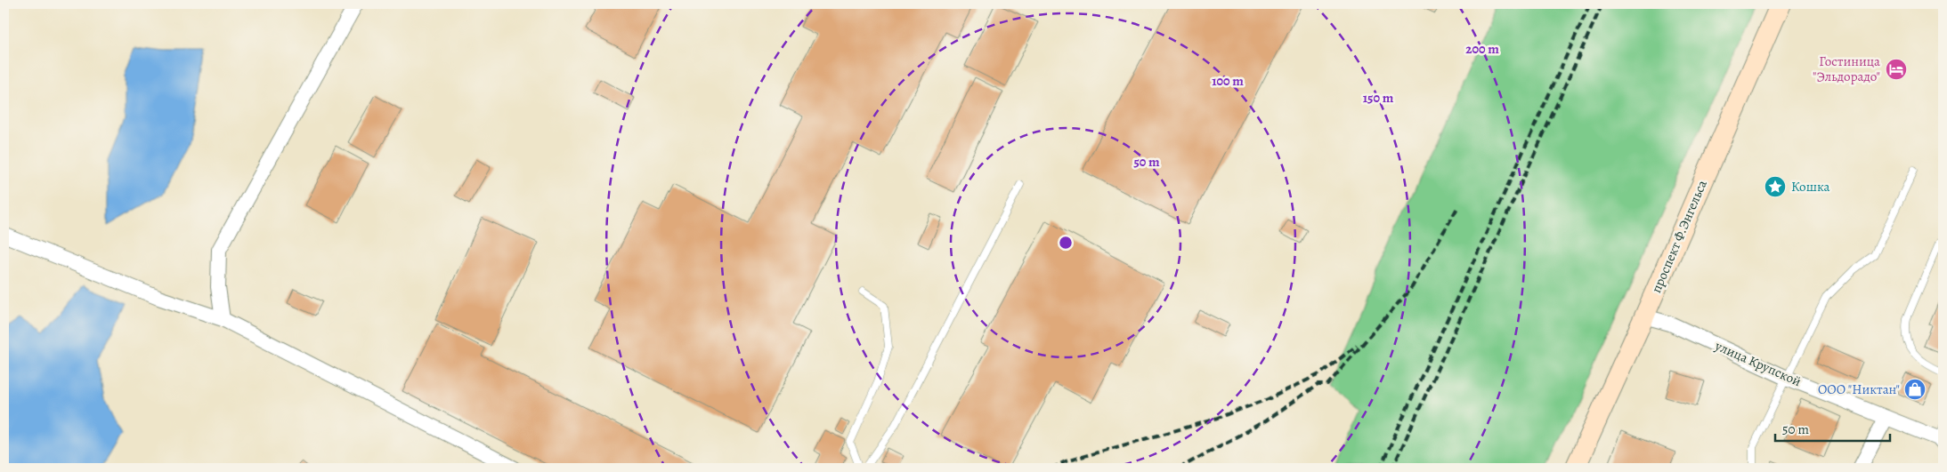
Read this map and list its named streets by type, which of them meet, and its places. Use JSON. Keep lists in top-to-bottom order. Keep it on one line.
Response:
{"streets":{"street":["проспект Ф.Энгельса","улица Крупской"]},"crossings":[["проспект Ф.Энгельса","улица Крупской"]],"places":{"hotel":["Гостиница \"Эльдорадо\""],"place":["Кошка"],"shop":["ООО \"Никтан\""]},"scale_bar":"50 m","rings":["200 m","100 m","150 m","50 m"]}
